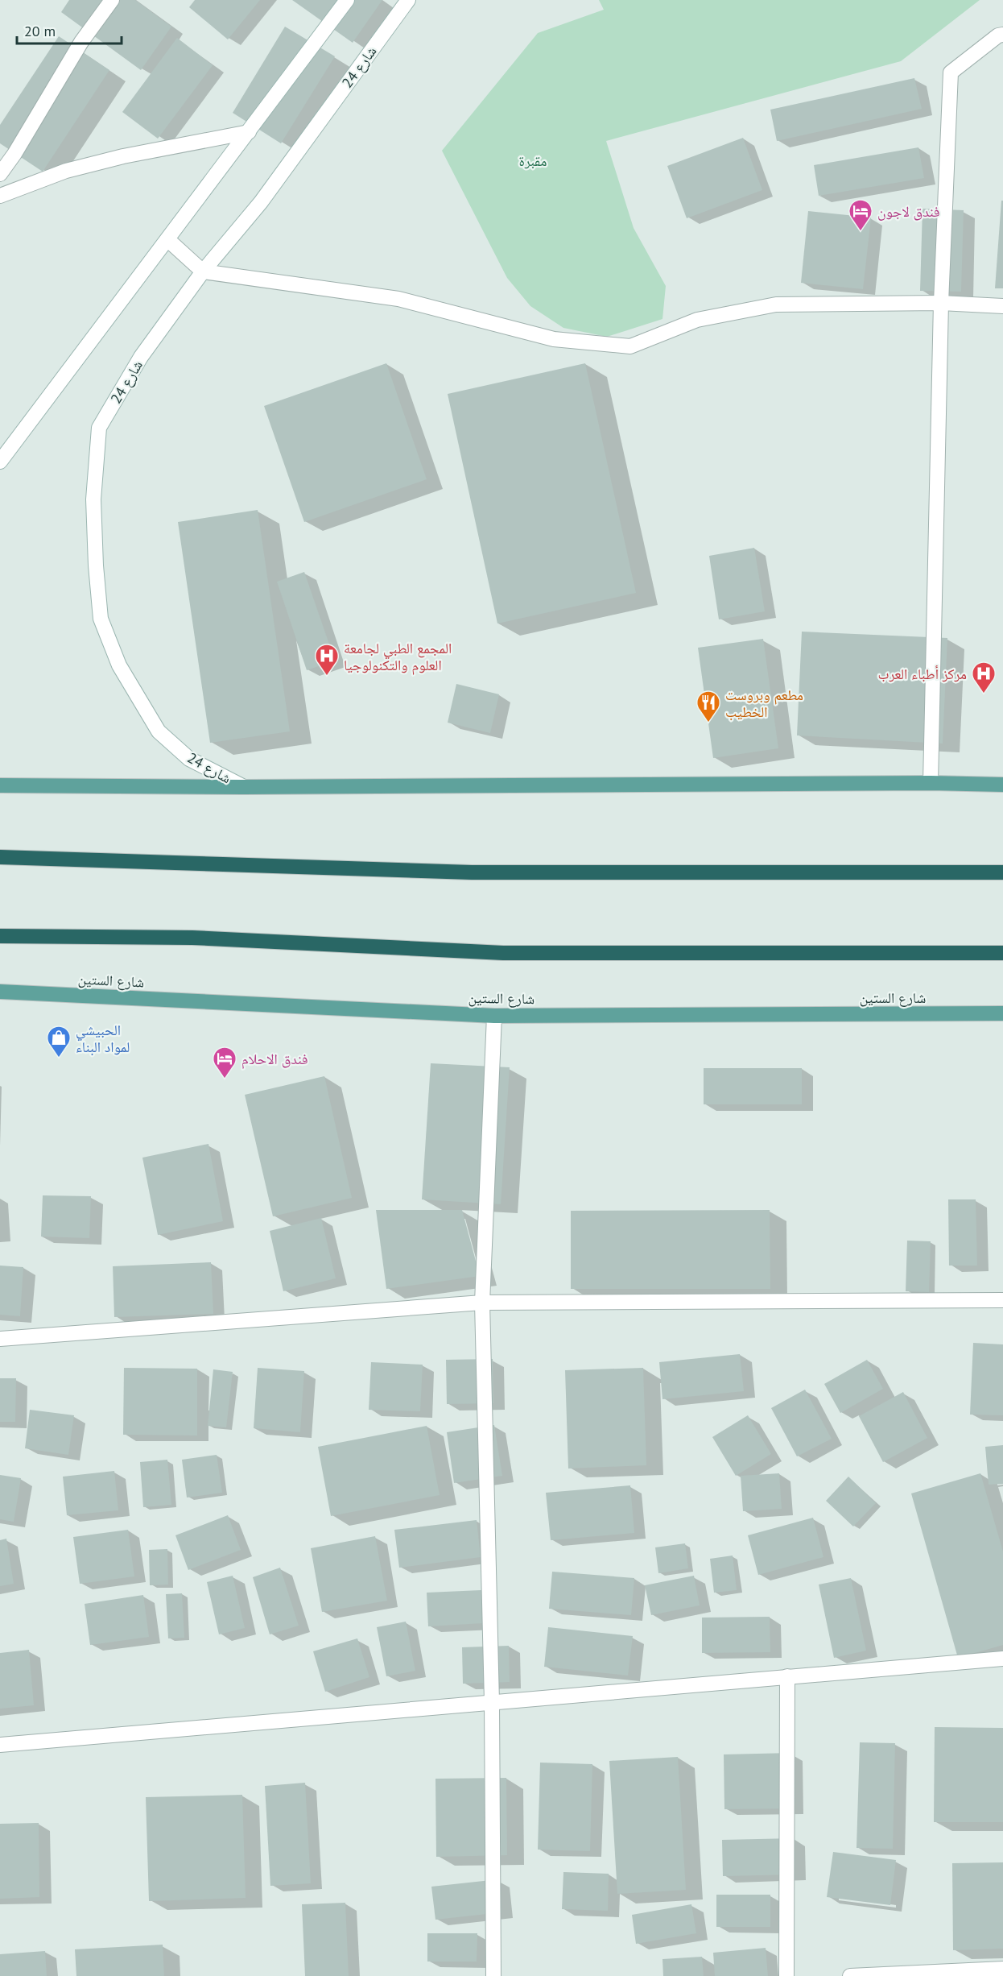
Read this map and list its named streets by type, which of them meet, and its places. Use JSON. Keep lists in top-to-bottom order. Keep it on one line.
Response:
{"streets":{"main road":["شارع الستين"],"street":["شارع 24"]},"parks":["مقبرة"],"places":{"hotel":["فندق لاجون","فندق الاحلام"],"hospital":["المجمع الطبي لجامعة العلوم والتكنولوجيا","مركز أطباء العرب"],"restaurant":["مطعم وبروست الخطيب"],"shop":["الحبيشي لمواد البناء"]},"scale_bar":"20 m"}
